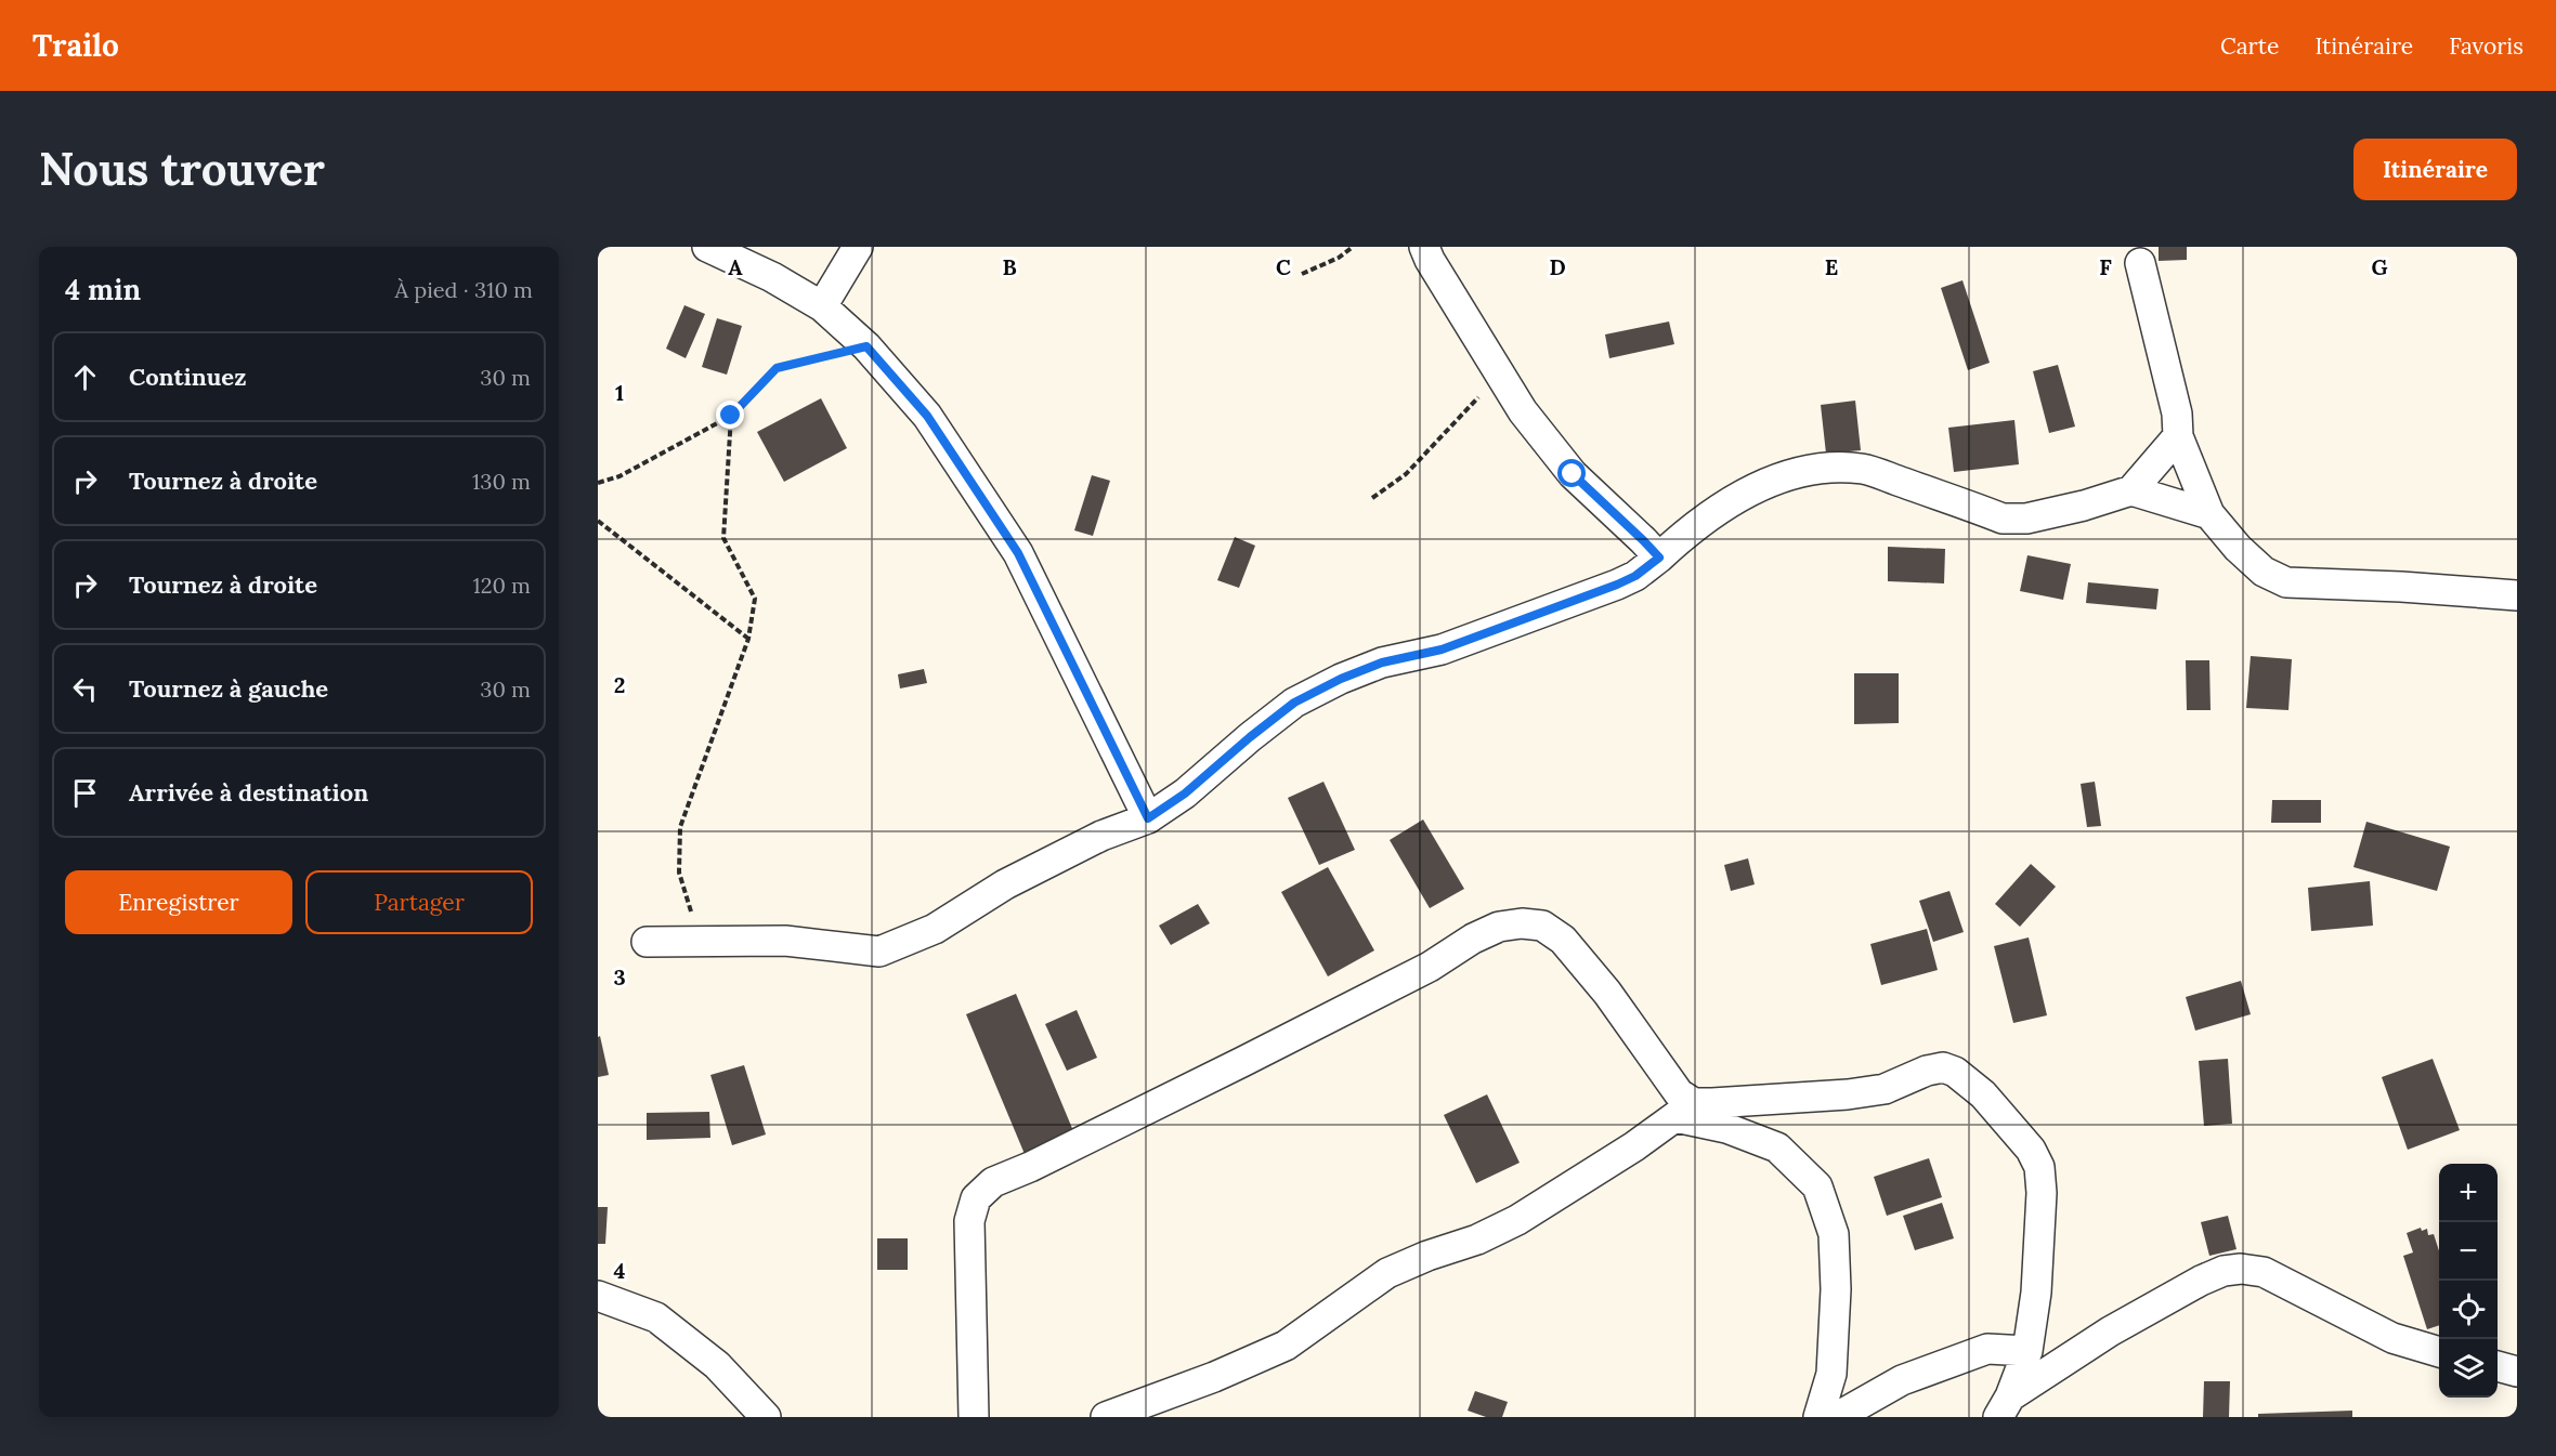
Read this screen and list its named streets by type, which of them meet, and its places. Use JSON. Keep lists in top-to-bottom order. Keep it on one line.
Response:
{"page":{"header":"Trailo","nav":["Carte","Itinéraire","Favoris"],"buttons":["Itinéraire",["Enregistrer","Partager"]],"title":"Nous trouver","heading":["4 min","À pied · 310 m"],"list":[["Continuez","30 m"],["Tournez à droite","130 m"],["Tournez à droite","120 m"],["Tournez à gauche","30 m"],"Arrivée à destination"],"map_buttons":["+","−"]},"grid":{"columns":["A","B","C","D","E","F","G"],"rows":["1","2","3","4"]}}
